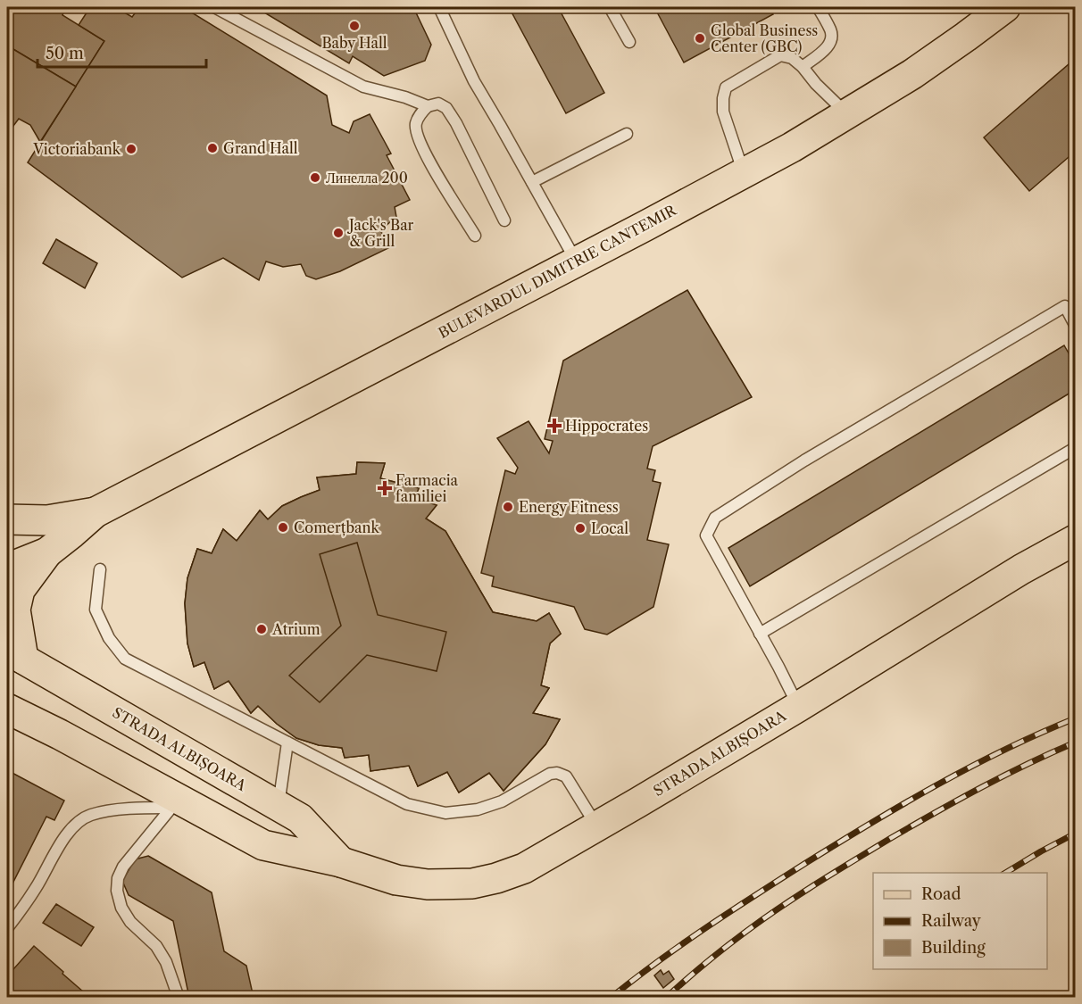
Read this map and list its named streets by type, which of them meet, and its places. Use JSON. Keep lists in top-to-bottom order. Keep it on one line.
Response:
{"streets":{"main road":["BULEVARDUL DIMITRIE CANTEMIR","STRADA ALBIȘOARA"]},"places":{"other":["Baby Hall","Global Business Center (GBC)","Grand Hall","Victoriabank","Линелла 200","Jack's Bar & Grill","Energy Fitness","Comerțbank","Local","Atrium"],"health":["Hippocrates","Farmacia familiei"]},"legend":["Road","Railway","Building"],"scale_bar":"50 m"}
